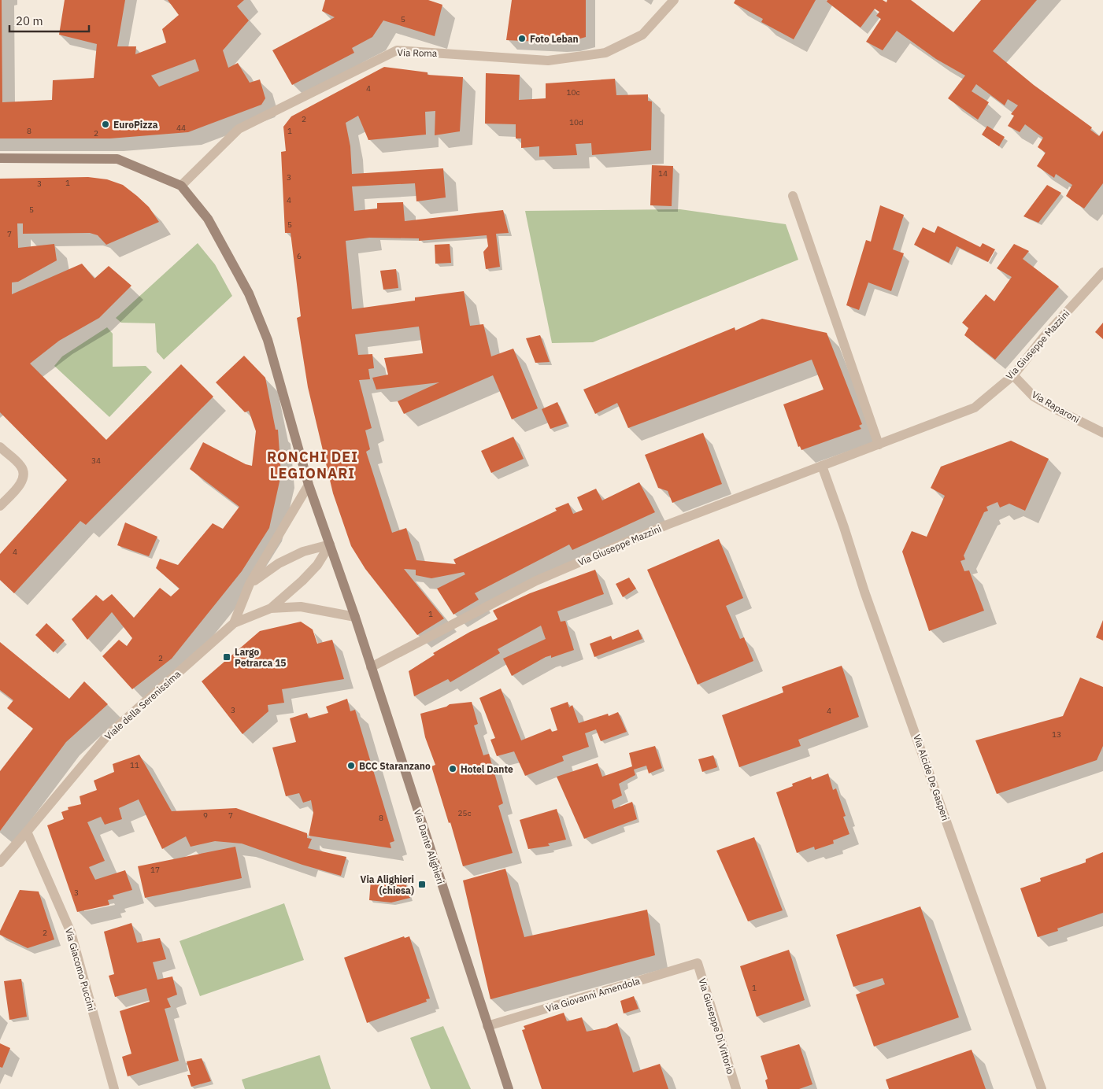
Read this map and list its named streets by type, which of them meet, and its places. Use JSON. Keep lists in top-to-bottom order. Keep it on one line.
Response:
{"streets":{"main road":["Via Dante Alighieri"],"street":["Via Roma","Via Giuseppe Mazzini","Via Raparoni","Viale della Serenissima","Via Alcide De Gasperi","Via Giacomo Puccini","Via Giovanni Amendola","Via Giuseppe Di Vittorio"]},"crossings":[["Via Roma","Via Dante Alighieri"],["Via Giuseppe Mazzini","Via Raparoni"],["Via Giuseppe Mazzini","Via Alcide De Gasperi"],["Via Giuseppe Mazzini","Via Dante Alighieri"],["Viale della Serenissima","Via Dante Alighieri"],["Viale della Serenissima","Via Giacomo Puccini"],["Via Dante Alighieri","Via Giovanni Amendola"],["Via Giovanni Amendola","Via Giuseppe Di Vittorio"]],"districts":["RONCHI DEI LEGIONARI"],"places":{"other":["Foto Leban","EuroPizza","BCC Staranzano","Hotel Dante"],"transit":["Largo Petrarca 15","Via Alighieri (chiesa)"]},"house_numbers":["5","4","10c","2","10d","44","8","1","2","14","3","1","3","4","5","5","7","6","34","4","1","2","3","4","13","11","25c","9","7","8","17","3","2","1"],"scale_bar":"20 m"}
